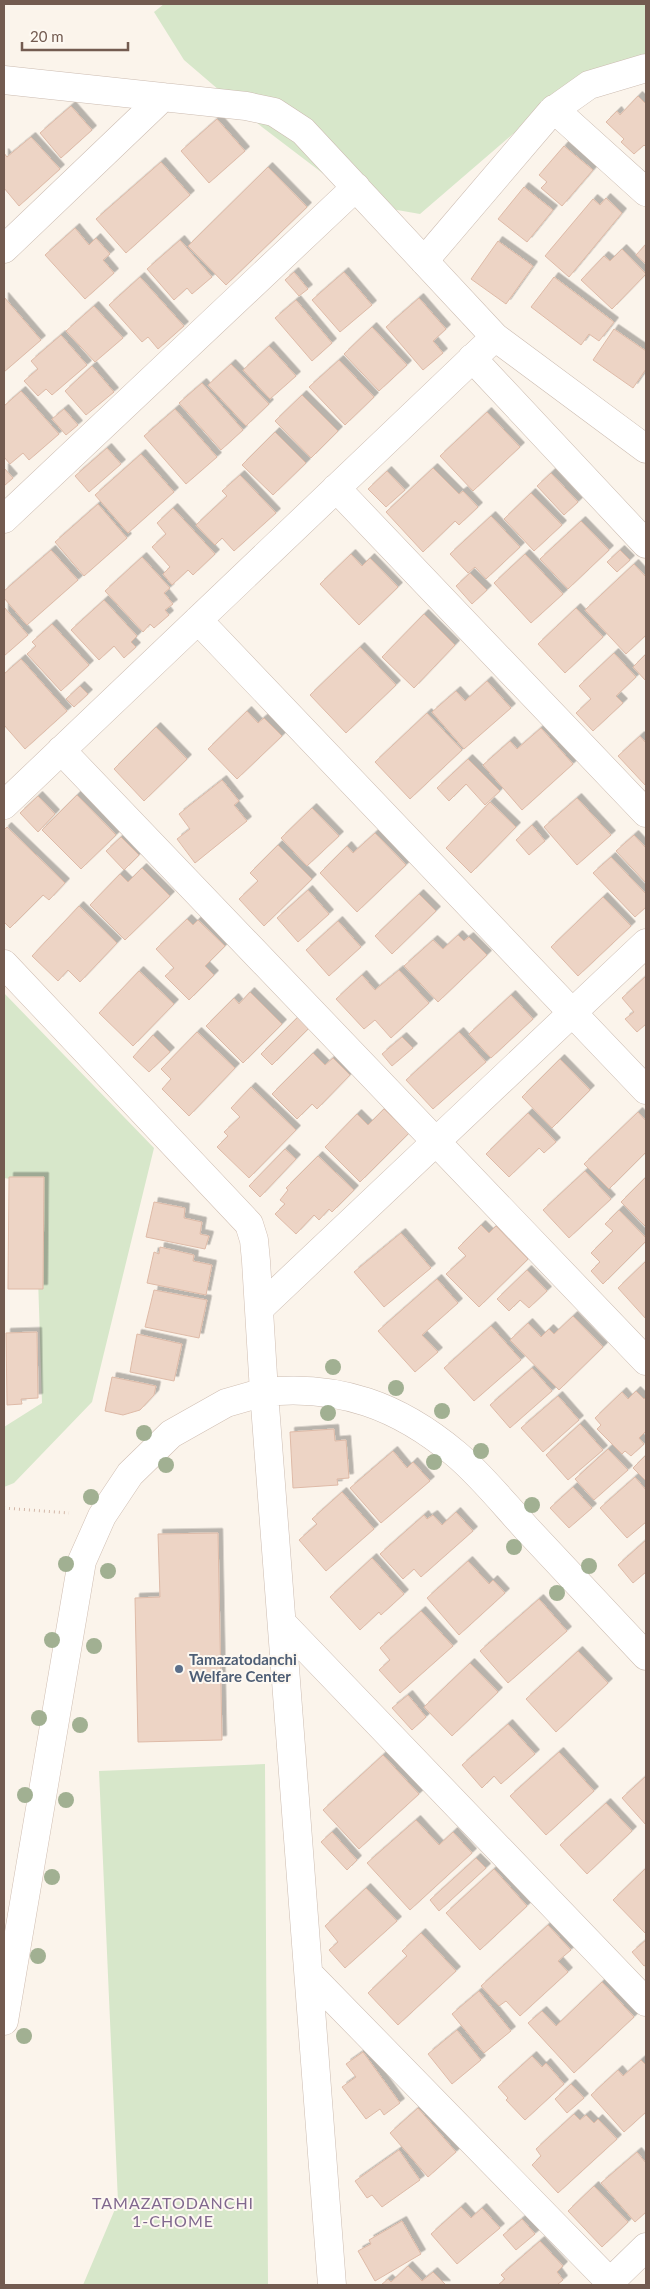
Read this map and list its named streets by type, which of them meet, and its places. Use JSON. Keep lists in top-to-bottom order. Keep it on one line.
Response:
{"districts":["TAMAZATODANCHI 1-CHOME"],"places":["Tamazatodanchi Welfare Center"],"scale_bar":"20 m"}
